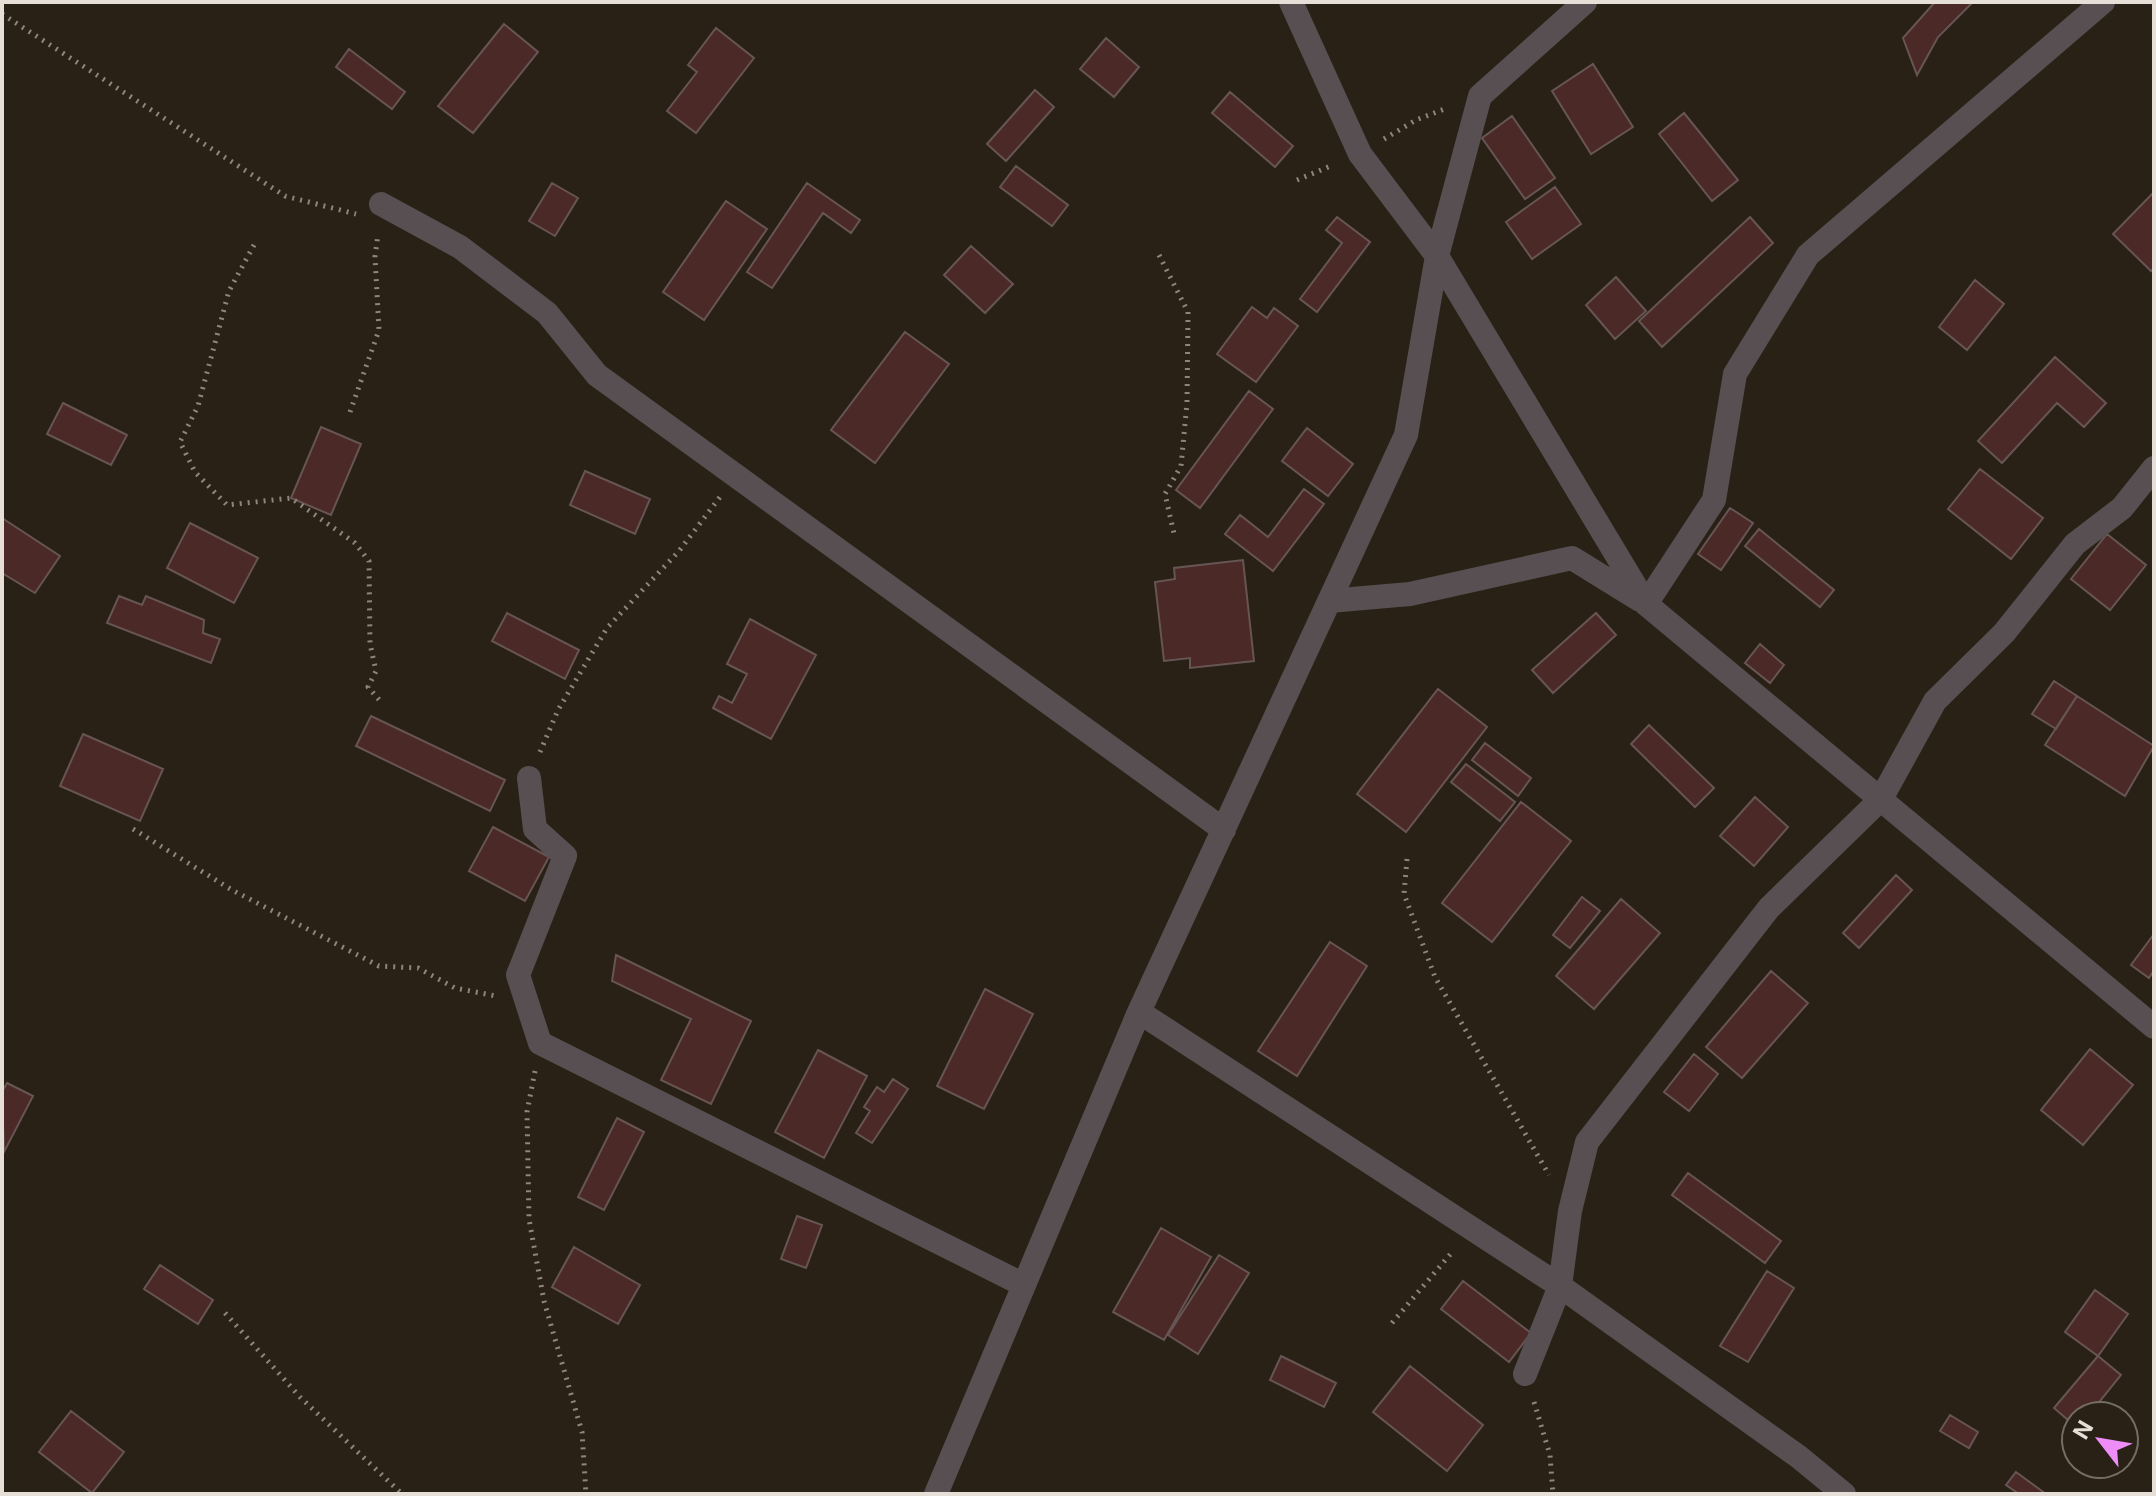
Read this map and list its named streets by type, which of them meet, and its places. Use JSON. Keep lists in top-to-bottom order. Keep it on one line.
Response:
{"north":"top left"}
